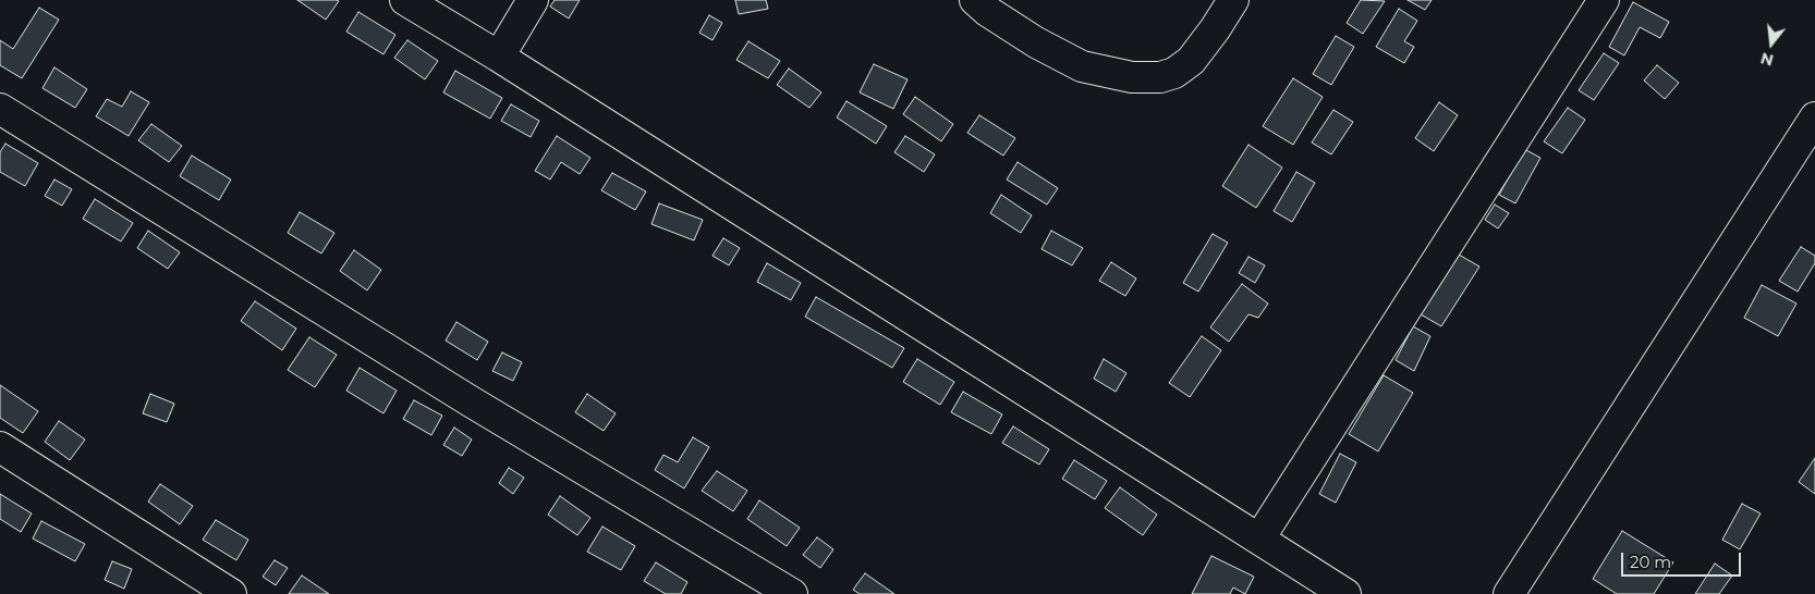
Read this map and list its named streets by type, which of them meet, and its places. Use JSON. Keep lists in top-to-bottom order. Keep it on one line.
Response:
{"scale_bar":"20 m","north":"bottom"}
